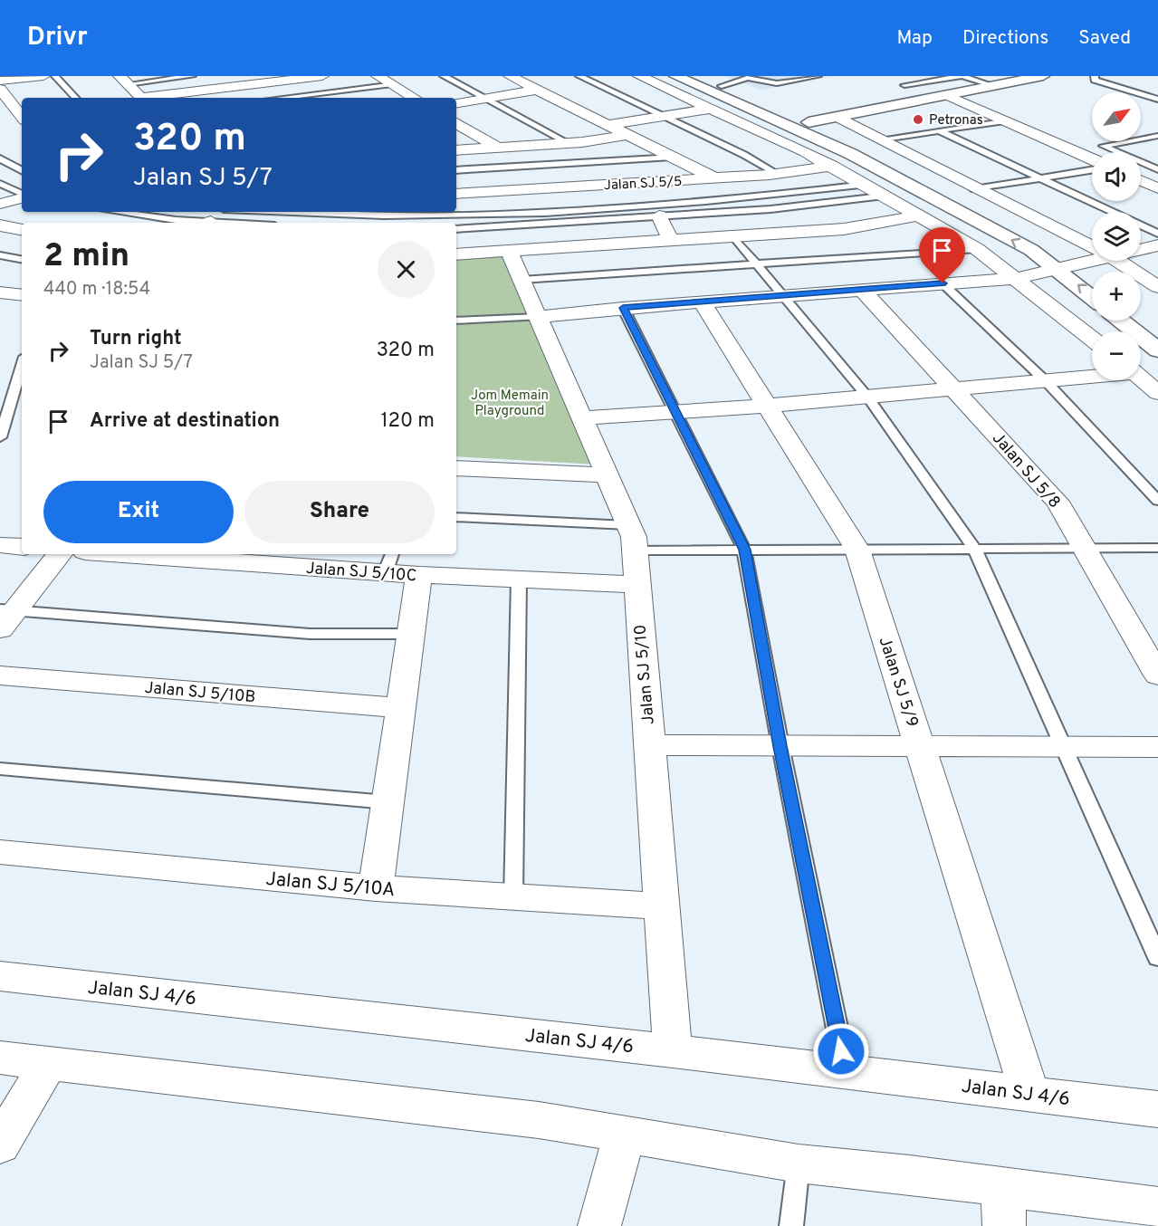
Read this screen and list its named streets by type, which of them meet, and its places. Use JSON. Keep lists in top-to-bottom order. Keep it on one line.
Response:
{"streets":{"street":["Jalan SJ 5/5","Jalan SJ 5/8","Jalan SJ 5/10C","Jalan SJ 5/10","Jalan SJ 5/9","Jalan SJ 5/10B","Jalan SJ 5/10A","Jalan SJ 4/6"]},"crossings":[["Jalan SJ 5/10C","Jalan SJ 5/10"],["Jalan SJ 5/10","Jalan SJ 5/10A"],["Jalan SJ 5/10","Jalan SJ 4/6"],["Jalan SJ 5/9","Jalan SJ 4/6"]],"parks":["Jom Memain Playground"],"places":["Petronas"],"north":"top right","page":{"header":"Drivr","nav":["Map","Directions","Saved"],"map_buttons":["+","−"],"turn":["320 m","Jalan SJ 5/7"],"heading":["2 min","440 m · 18:54"],"list":[{"name":"Turn right","note":"Jalan SJ 5/7","value":"320 m"},{"name":"Arrive at destination","value":"120 m"}],"buttons":["Exit","Share"]}}
